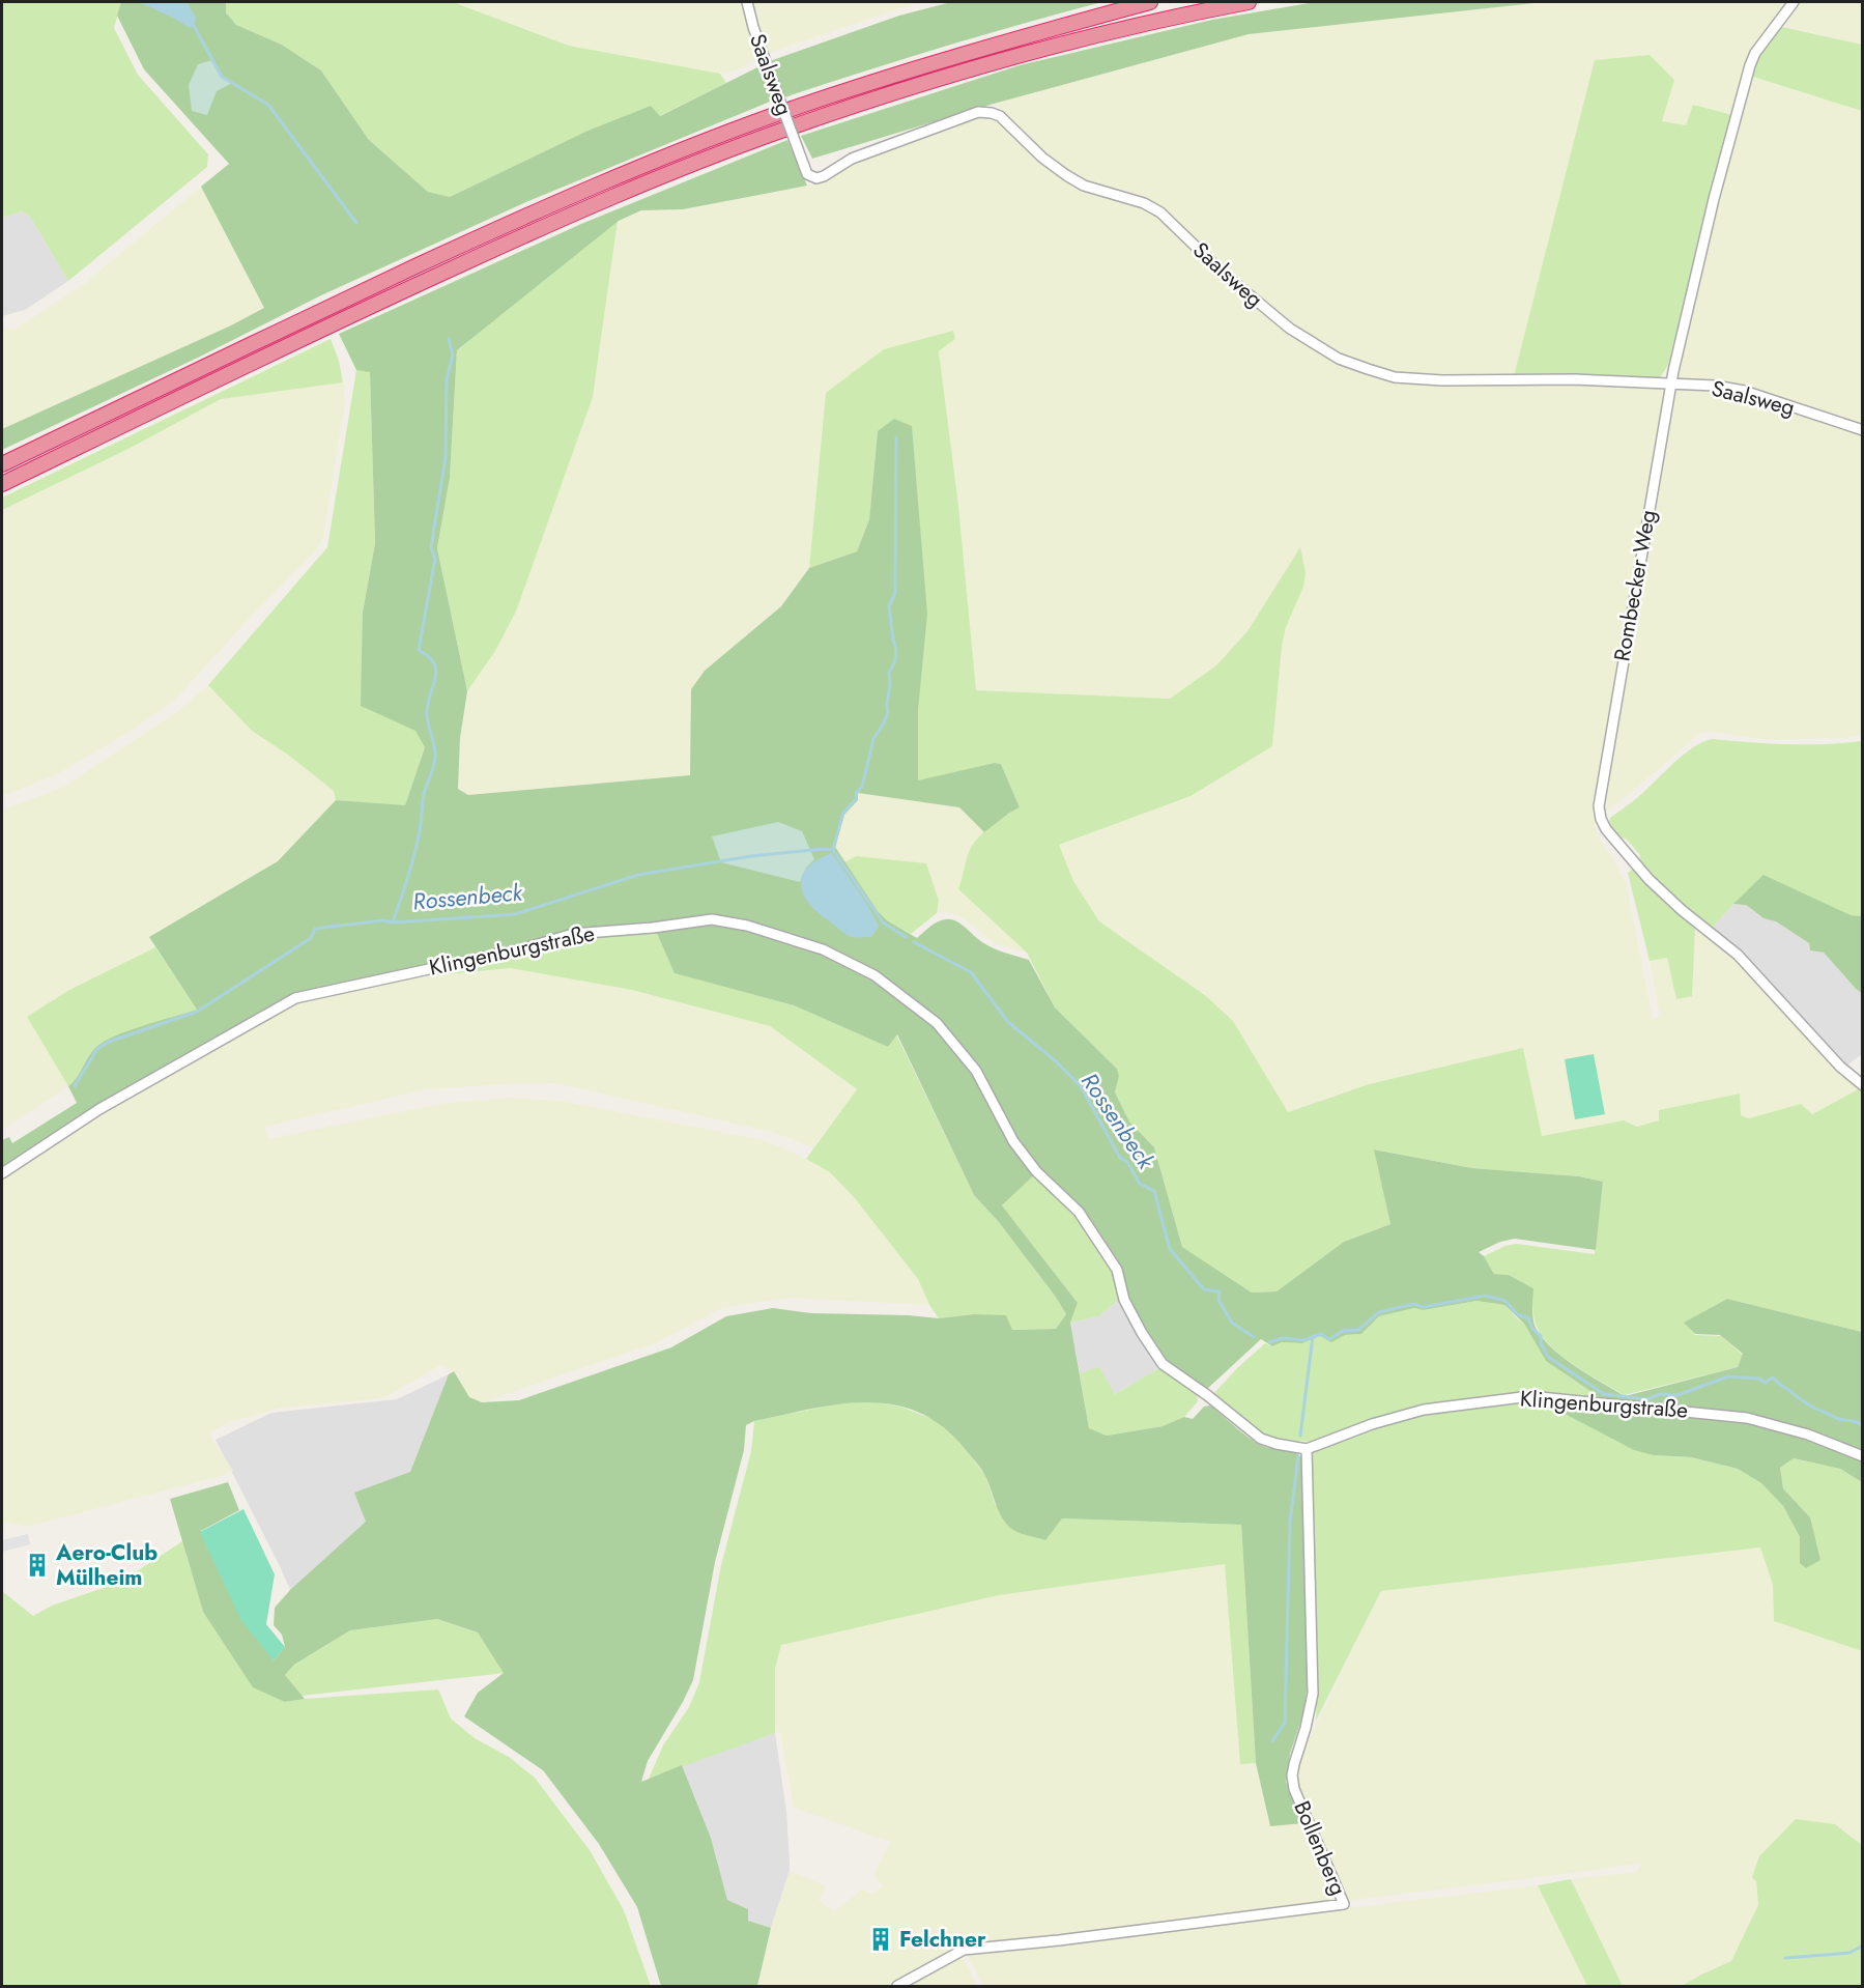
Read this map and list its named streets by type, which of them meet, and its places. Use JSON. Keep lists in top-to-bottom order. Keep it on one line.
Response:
{"streets":{"street":["Saalsweg","Rombecker Weg","Klingenburgstraße","Bollenberg"]},"crossings":[["Saalsweg","Rombecker Weg"],["Klingenburgstraße","Bollenberg"]],"water":["Rossenbeck"],"places":{"building":["Aero-Club Mülheim","Felchner"]}}
